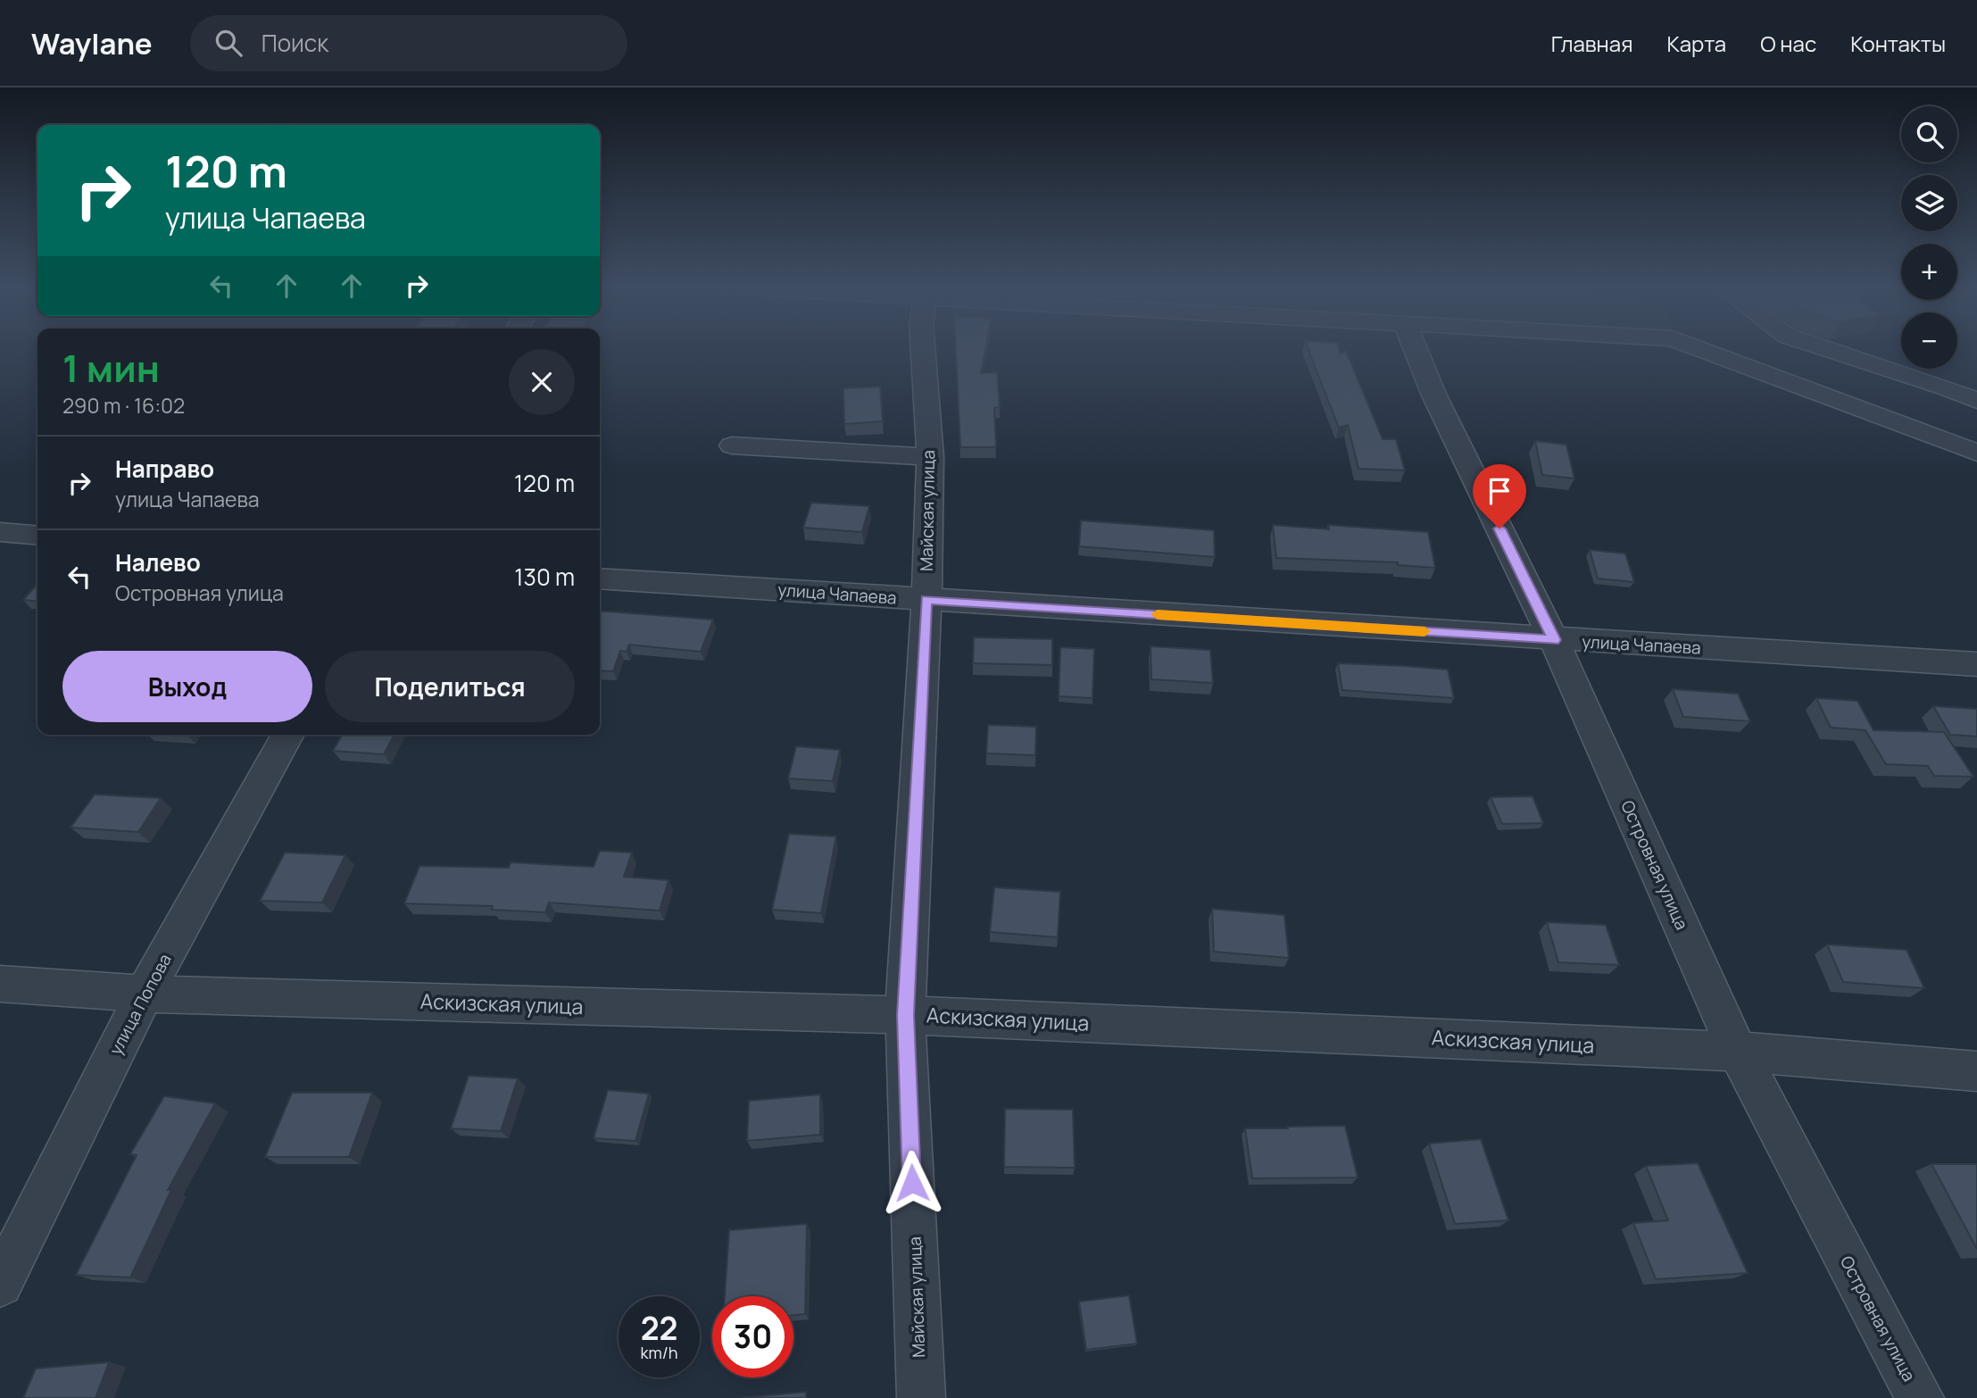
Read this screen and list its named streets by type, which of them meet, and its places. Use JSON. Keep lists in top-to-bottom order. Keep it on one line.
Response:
{"streets":{"street":["Майская улица","улица Чапаева","Островная улица","улица Попова","Аскизская улица"]},"crossings":[["Майская улица","улица Чапаева"],["Майская улица","Аскизская улица"],["улица Чапаева","Островная улица"],["Островная улица","Аскизская улица"],["улица Попова","Аскизская улица"]],"page":{"header":"Waylane","search":"Поиск","nav":["Главная","Карта","О нас","Контакты"],"map_buttons":["+","−"],"turn":["120 m","улица Чапаева"],"heading":["1 мин","290 m · 16:02"],"list":[{"name":"Направо","note":"улица Чапаева","value":"120 m"},{"name":"Налево","note":"Островная улица","value":"130 m"}],"buttons":["Выход","Поделиться"],"speed":"22 km/h","limit":"30"}}
